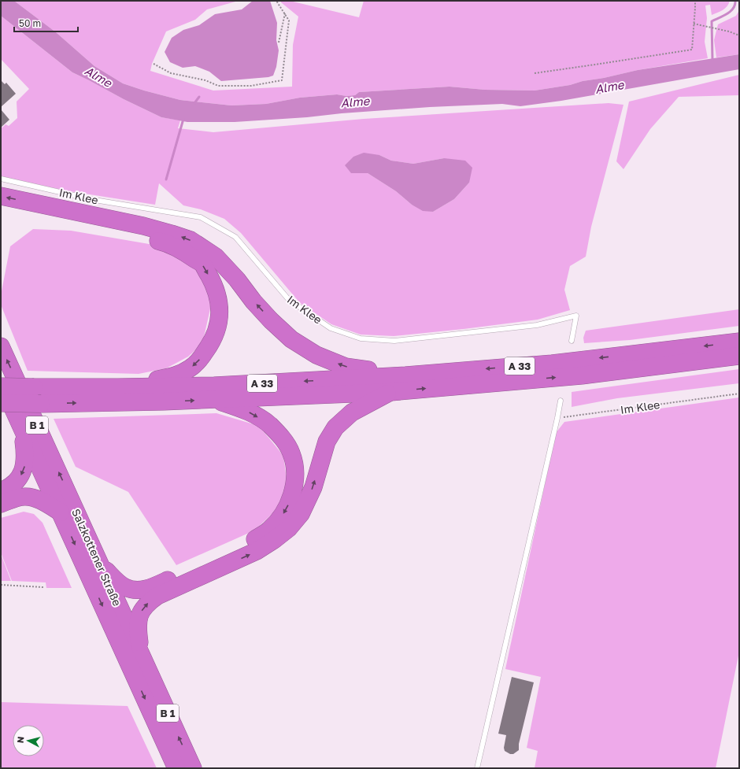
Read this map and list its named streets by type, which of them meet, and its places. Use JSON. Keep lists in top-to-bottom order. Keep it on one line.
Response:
{"streets":{"highway":["A 33","B 1","Salzkottener Straße"],"lane":["Im Klee"]},"water":["Alme"],"scale_bar":"50 m","north":"left"}
